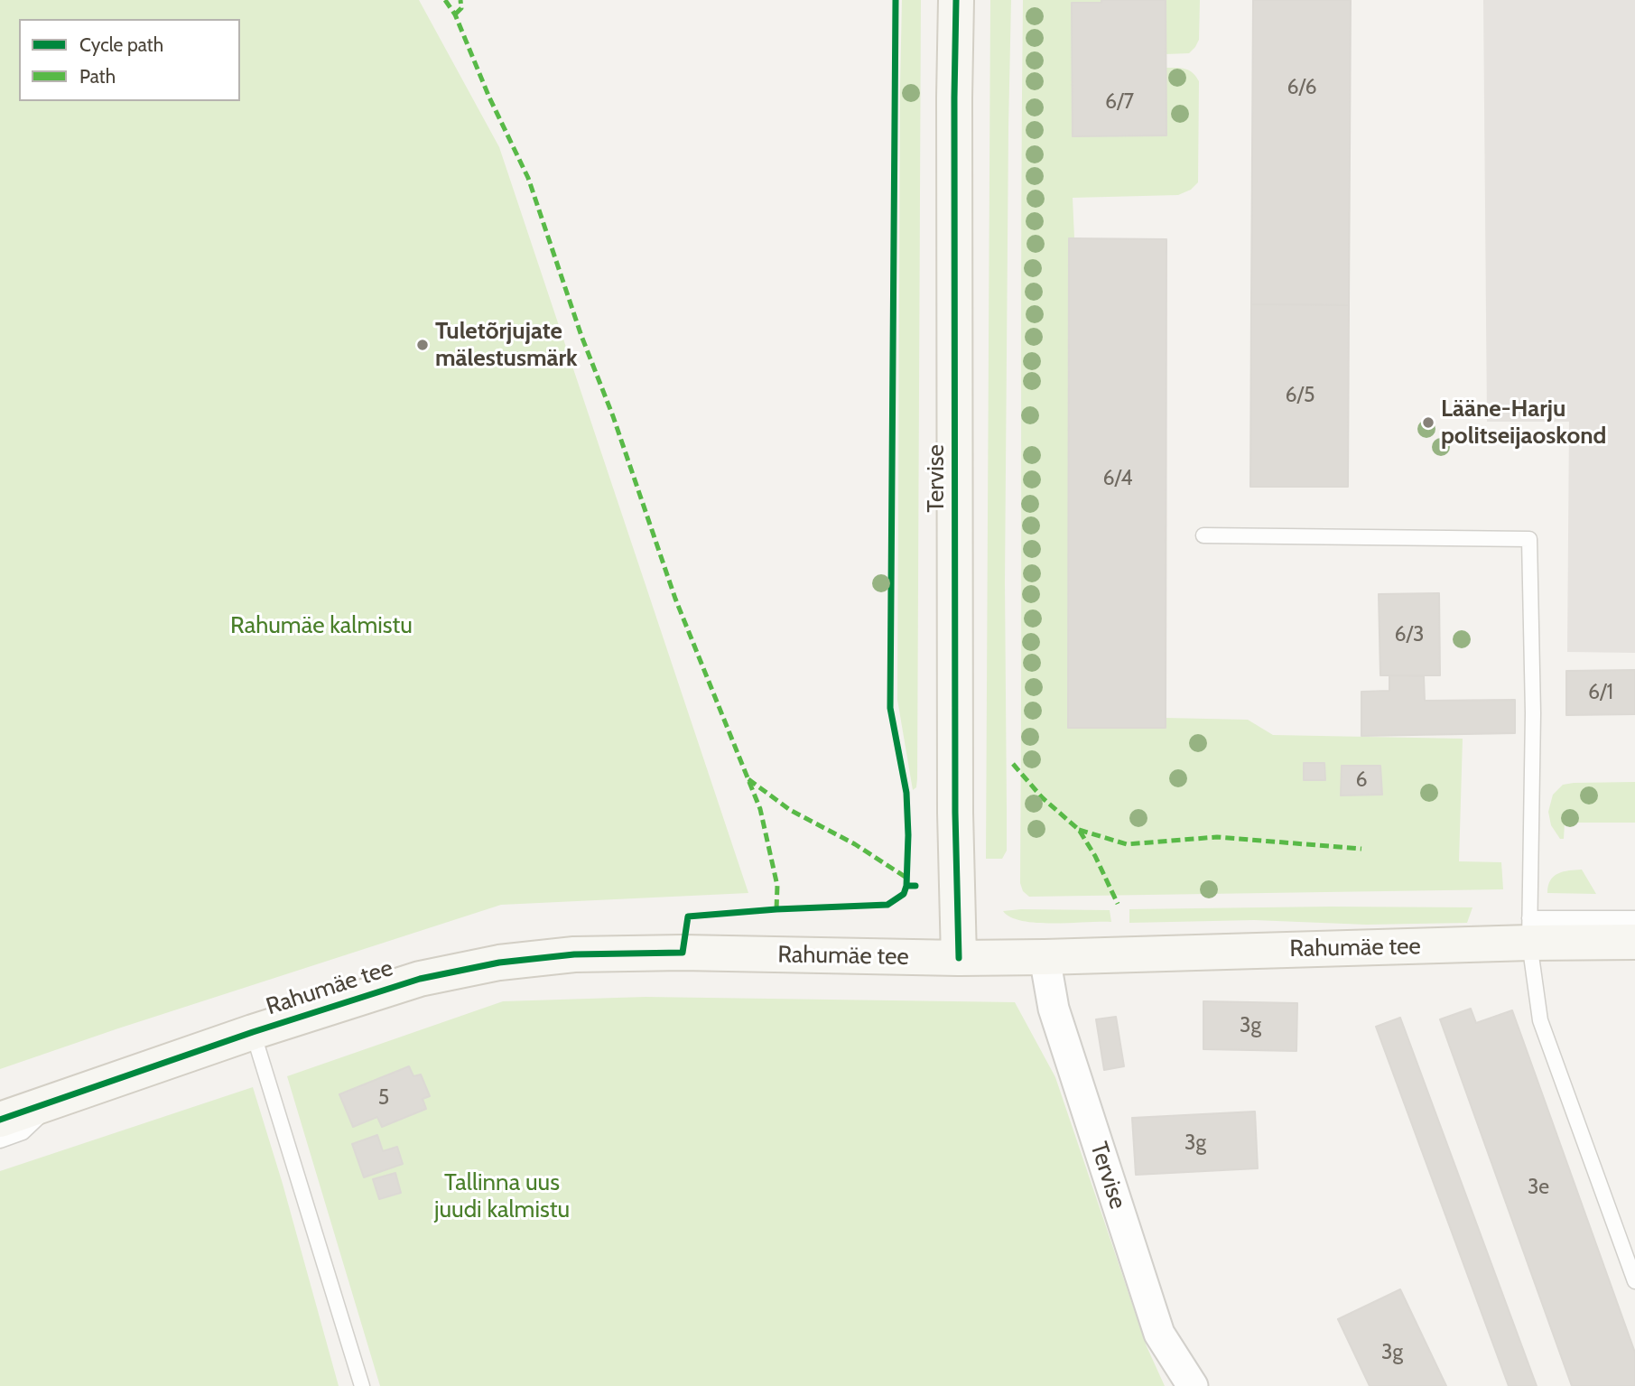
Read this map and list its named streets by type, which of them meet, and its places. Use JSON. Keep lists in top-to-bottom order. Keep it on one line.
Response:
{"streets":{"street":["Tervise","Rahumäe tee"]},"crossings":[["Tervise","Rahumäe tee"]],"parks":["Rahumäe kalmistu","Tallinna uus juudi kalmistu"],"places":["Tuletõrjujate mälestusmärk","Lääne-Harju politseijaoskond"],"house_numbers":["6/6","6/7","6/5","6/4","6/3","6/1","6","3g","5","3g","3e","3g"],"legend":["Cycle path","Path"]}
